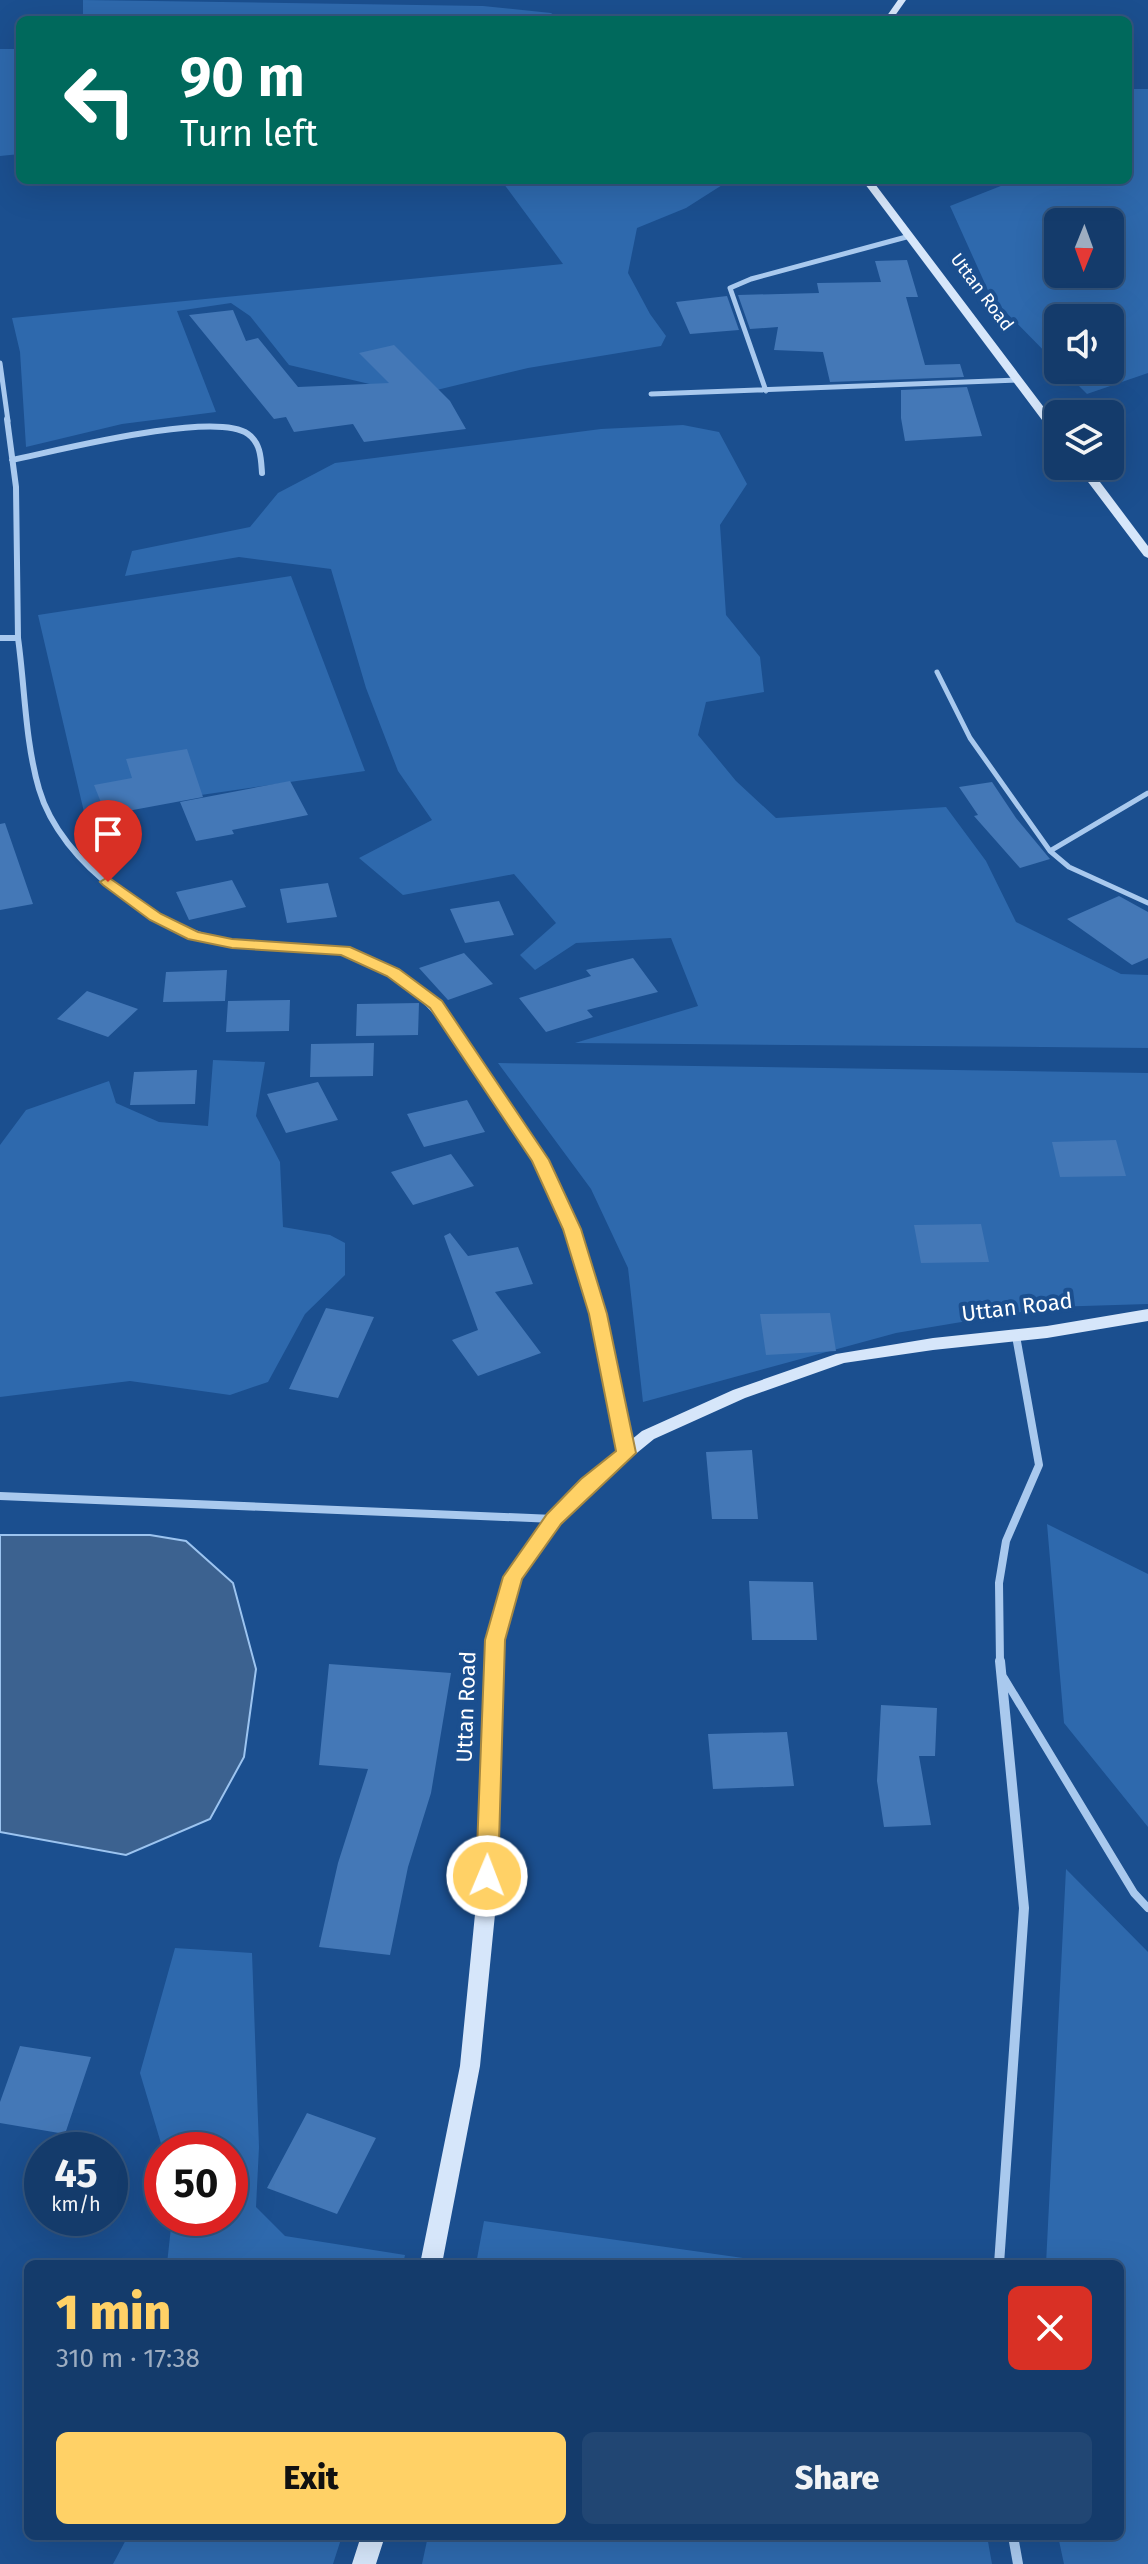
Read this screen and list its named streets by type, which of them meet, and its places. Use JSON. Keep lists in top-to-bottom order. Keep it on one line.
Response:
{"streets":{"main road":["Uttan Road"]},"north":"bottom","page":{"turn":["90 m","Turn left"],"speed":"45 km/h","limit":"50","heading":["1 min","310 m · 17:38"],"buttons":["Exit","Share"]}}
